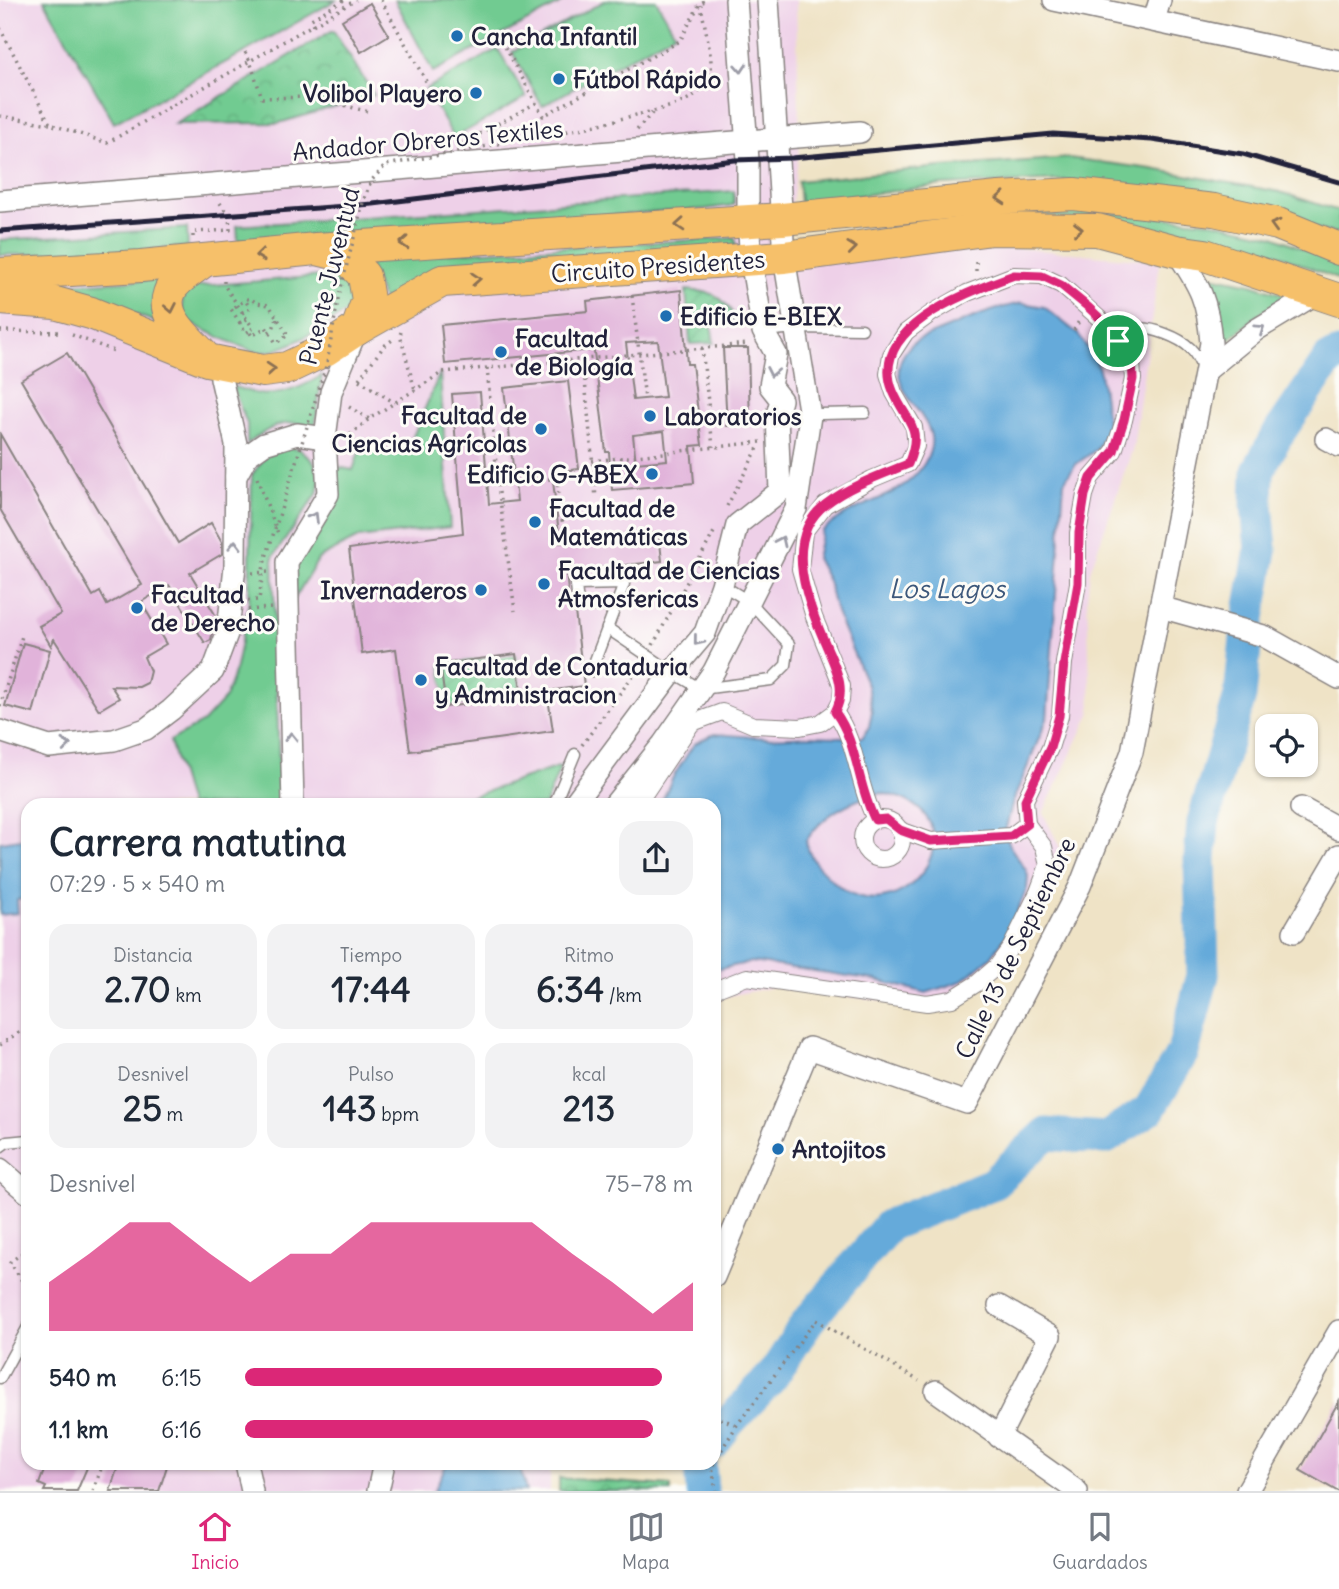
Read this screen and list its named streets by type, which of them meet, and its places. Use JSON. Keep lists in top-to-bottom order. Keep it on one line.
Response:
{"streets":{"main road":["Circuito Presidentes"],"street":["Andador Obreros Textiles","Calle 13 de Septiembre"],"path":["Puente Juventud"]},"crossings":[["Circuito Presidentes","Calle 13 de Septiembre"]],"water":["Los Lagos"],"places":["Cancha Infantil","Fútbol Rápido","Volibol Playero","Edificio E-BIEX","Facultad de Biología","Laboratorios","Facultad de Ciencias Agrícolas","Edificio G-ABEX","Facultad de Matemáticas","Facultad de Ciencias Atmosfericas","Invernaderos","Facultad de Derecho","Facultad de Contaduria y Administracion","Antojitos"],"page":{"heading":["Carrera matutina","07:29 · 5 × 540 m"],"stats":[["Distancia","2.70 km"],["Tiempo","17:44"],["Ritmo","6:34 /km"],["Desnivel","25 m"],["Pulso","143 bpm"],["kcal","213"]],"chart":["Desnivel","75–78 m"],"list":[{"name":"540 m","note":"6:15"},{"name":"1.1 km","note":"6:16"}],"tabs":["Inicio","Mapa","Guardados"]}}
